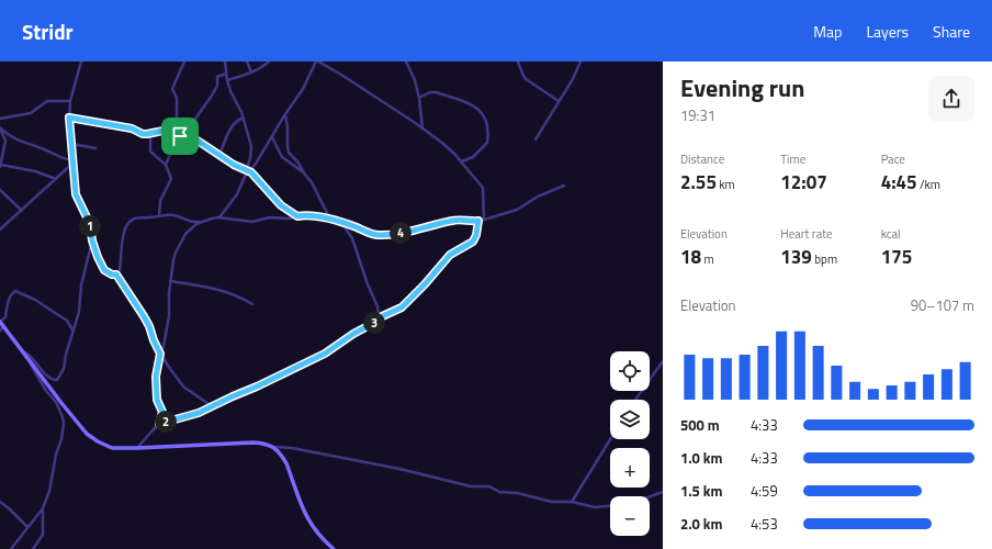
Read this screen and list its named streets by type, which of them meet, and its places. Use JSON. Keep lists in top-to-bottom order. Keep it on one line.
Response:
{"page":{"header":"Stridr","nav":["Map","Layers","Share"],"heading":["Evening run","19:31"],"stats":[["Distance","2.55 km"],["Time","12:07"],["Pace","4:45 /km"],["Elevation","18 m"],["Heart rate","139 bpm"],["kcal","175"]],"pins":["1","4","3","2"],"chart":["Elevation","90–107 m"],"map_buttons":["+","−"],"list":[{"name":"500 m","note":"4:33"},{"name":"1.0 km","note":"4:33"},{"name":"1.5 km","note":"4:59"},{"name":"2.0 km","note":"4:53"}]}}
